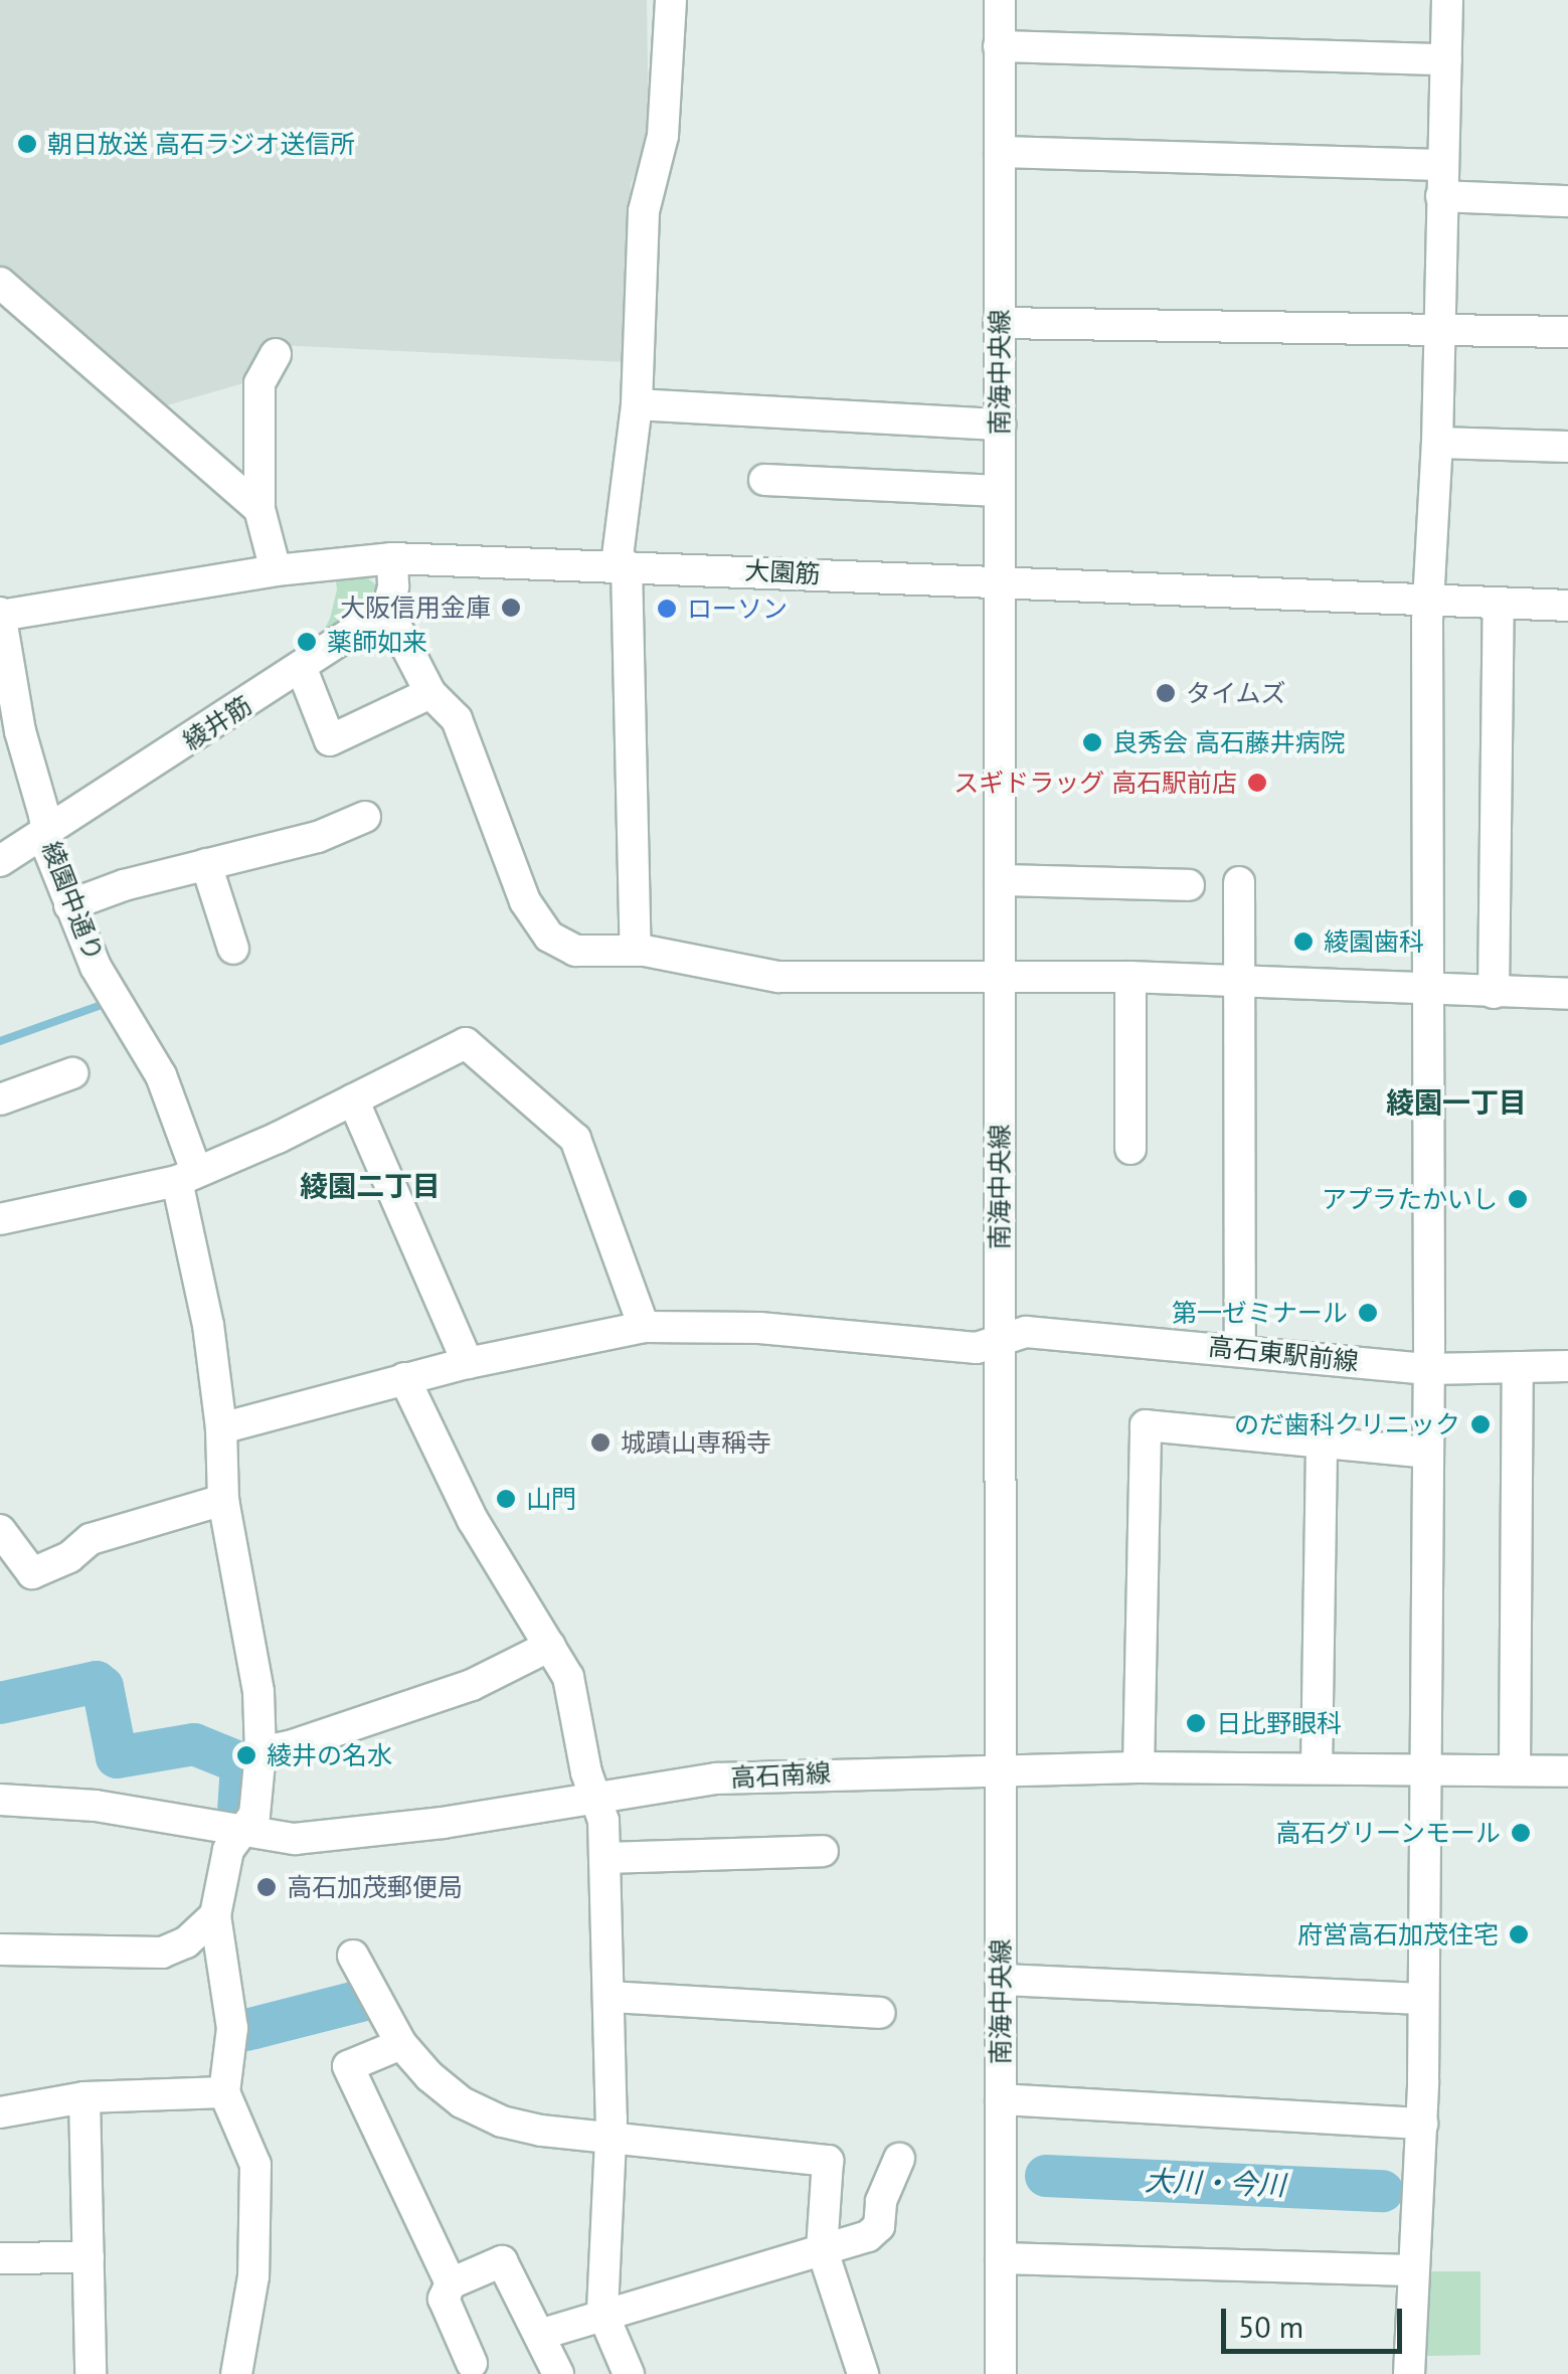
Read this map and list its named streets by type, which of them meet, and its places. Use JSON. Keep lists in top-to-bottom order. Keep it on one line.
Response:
{"streets":{"street":["南海中央線","大園筋","綾井筋","綾園中通り","高石東駅前線","高石南線"]},"crossings":[["南海中央線","大園筋"],["南海中央線","高石東駅前線"],["南海中央線","高石南線"],["大園筋","綾園中通り"],["綾井筋","綾園中通り"],["綾園中通り","高石東駅前線"],["綾園中通り","高石南線"]],"districts":["綾園一丁目","綾園二丁目"],"water":["大川・今川"],"places":["朝日放送 高石ラジオ送信所","大阪信用金庫","ローソン","薬師如来","タイムズ","良秀会 高石藤井病院","スギドラッグ 高石駅前店","綾園歯科","アプラたかいし","第一ゼミナール","のだ歯科クリニック","城蹟山専稱寺","山門","日比野眼科","綾井の名水","高石グリーンモール","高石加茂郵便局","府営高石加茂住宅"],"scale_bar":"50 m"}
